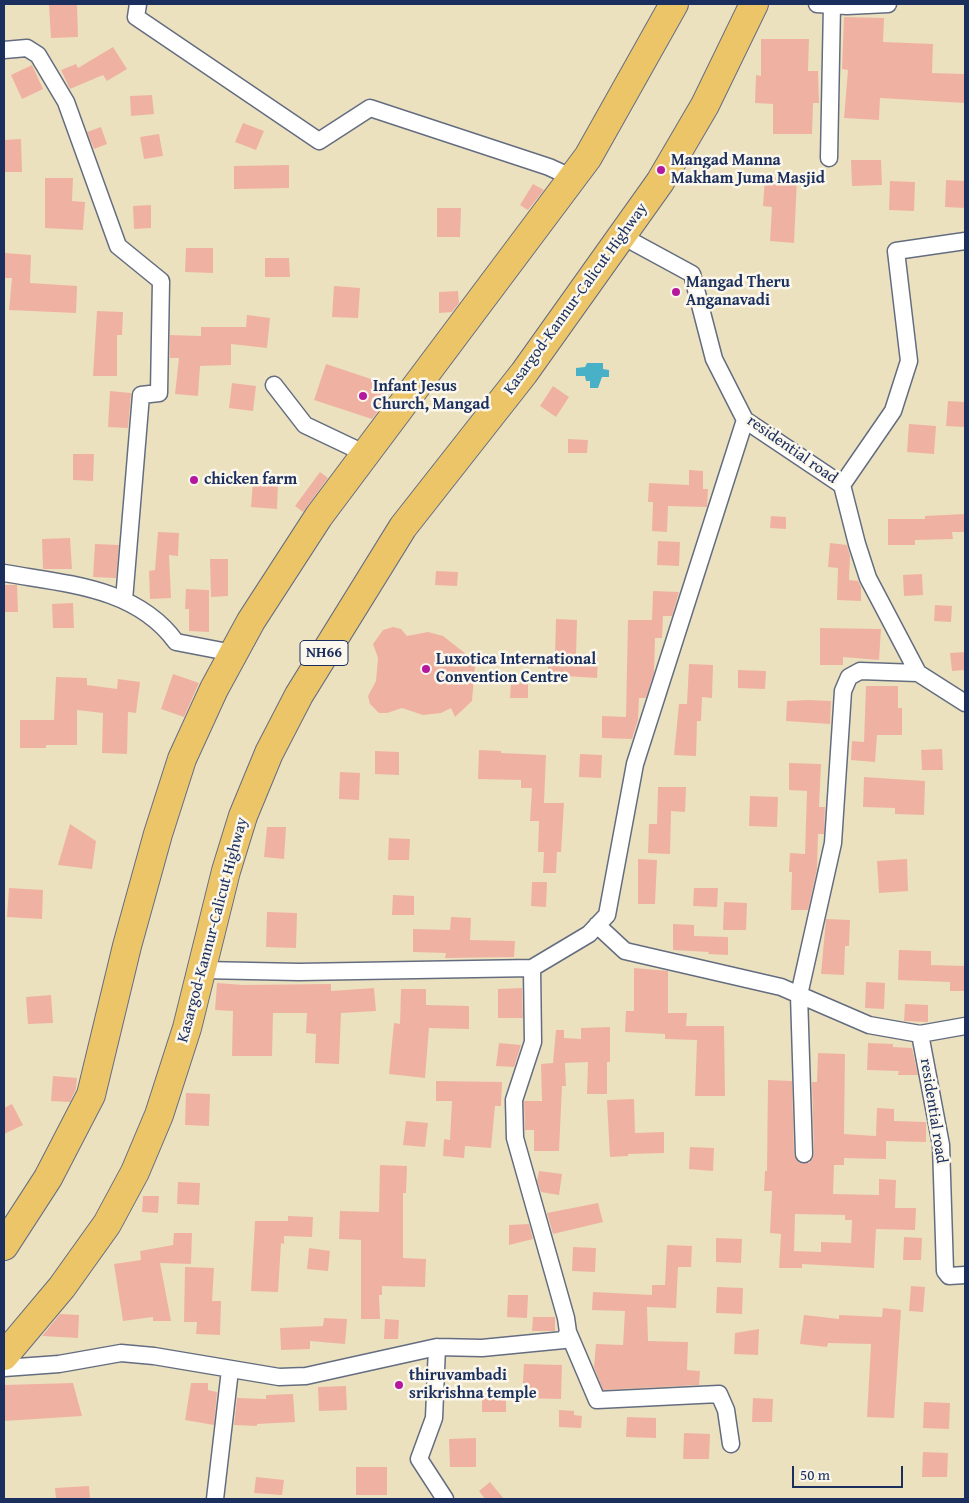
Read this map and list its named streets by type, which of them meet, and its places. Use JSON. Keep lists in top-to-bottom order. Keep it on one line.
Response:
{"streets":{"highway":["Kasargod-Kannur-Calicut Highway","NH66"],"street":["residential road"]},"crossings":[["Kasargod-Kannur-Calicut Highway","residential road"]],"places":["Mangad Manna Makham Juma Masjid","Mangad Theru Anganavadi","Infant Jesus Church, Mangad","chicken farm","Luxotica International Convention Centre","thiruvambadi srikrishna temple"],"scale_bar":"50 m"}
